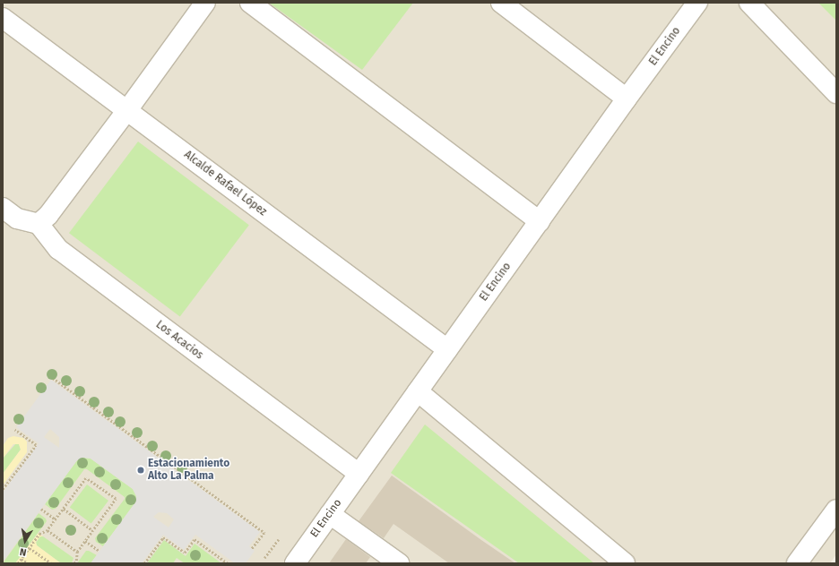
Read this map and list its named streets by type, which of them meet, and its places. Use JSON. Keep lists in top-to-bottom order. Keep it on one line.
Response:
{"streets":{"street":["El Encino","Alcalde Rafael López","Los Acacios"]},"crossings":[["El Encino","Alcalde Rafael López"],["El Encino","Los Acacios"]],"places":["Estacionamiento Alto La Palma"],"north":"bottom"}
